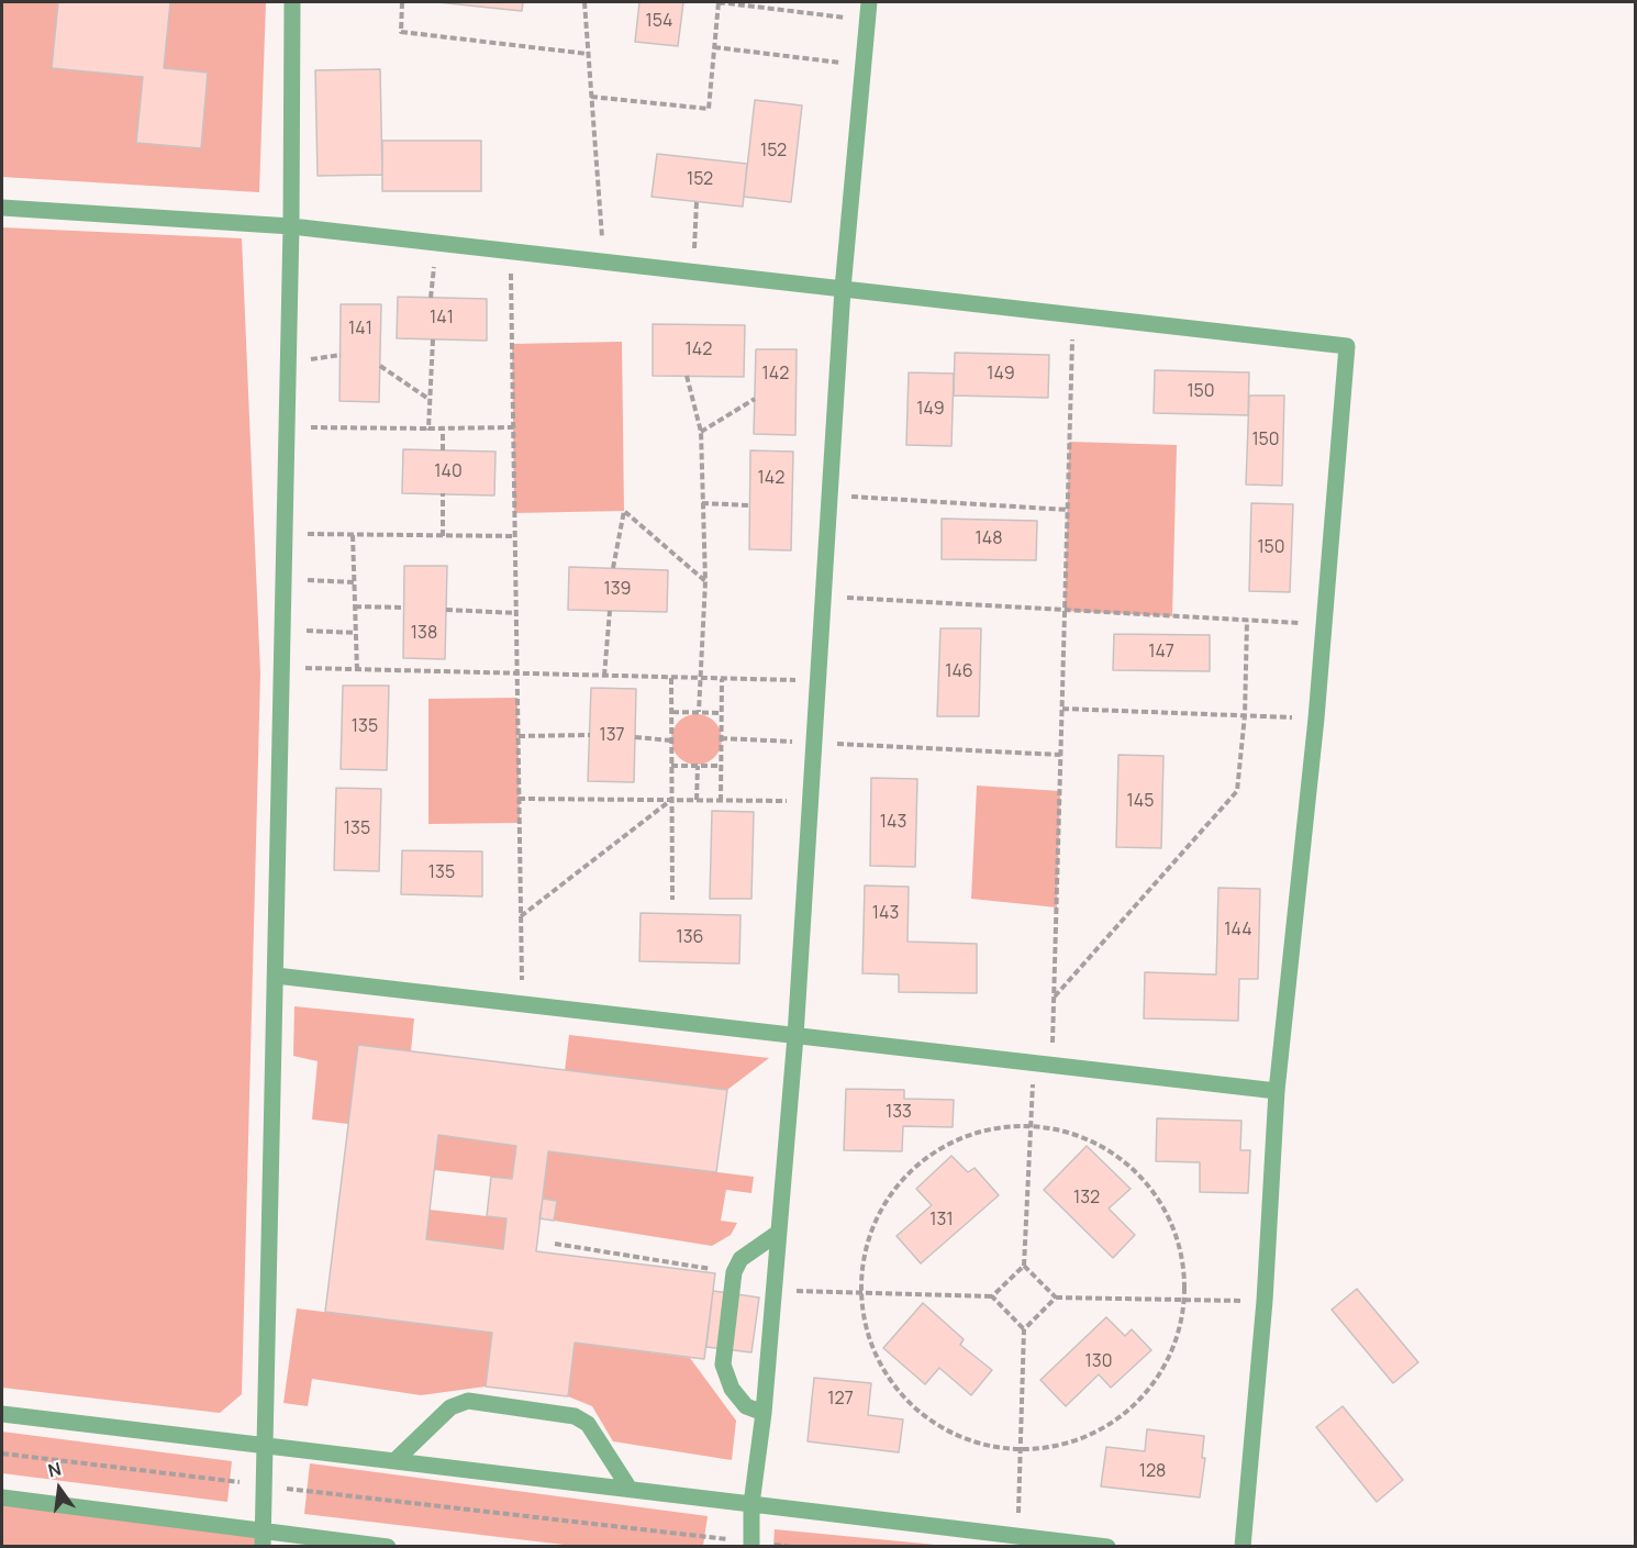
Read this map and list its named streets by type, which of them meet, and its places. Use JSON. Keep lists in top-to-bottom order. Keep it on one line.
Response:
{"house_numbers":["154","152","152","141","141","142","142","149","150","149","150","140","142","148","150","139","138","147","146","135","137","145","143","135","135","143","144","136","133","132","131","130","127","128"],"north":"top"}
